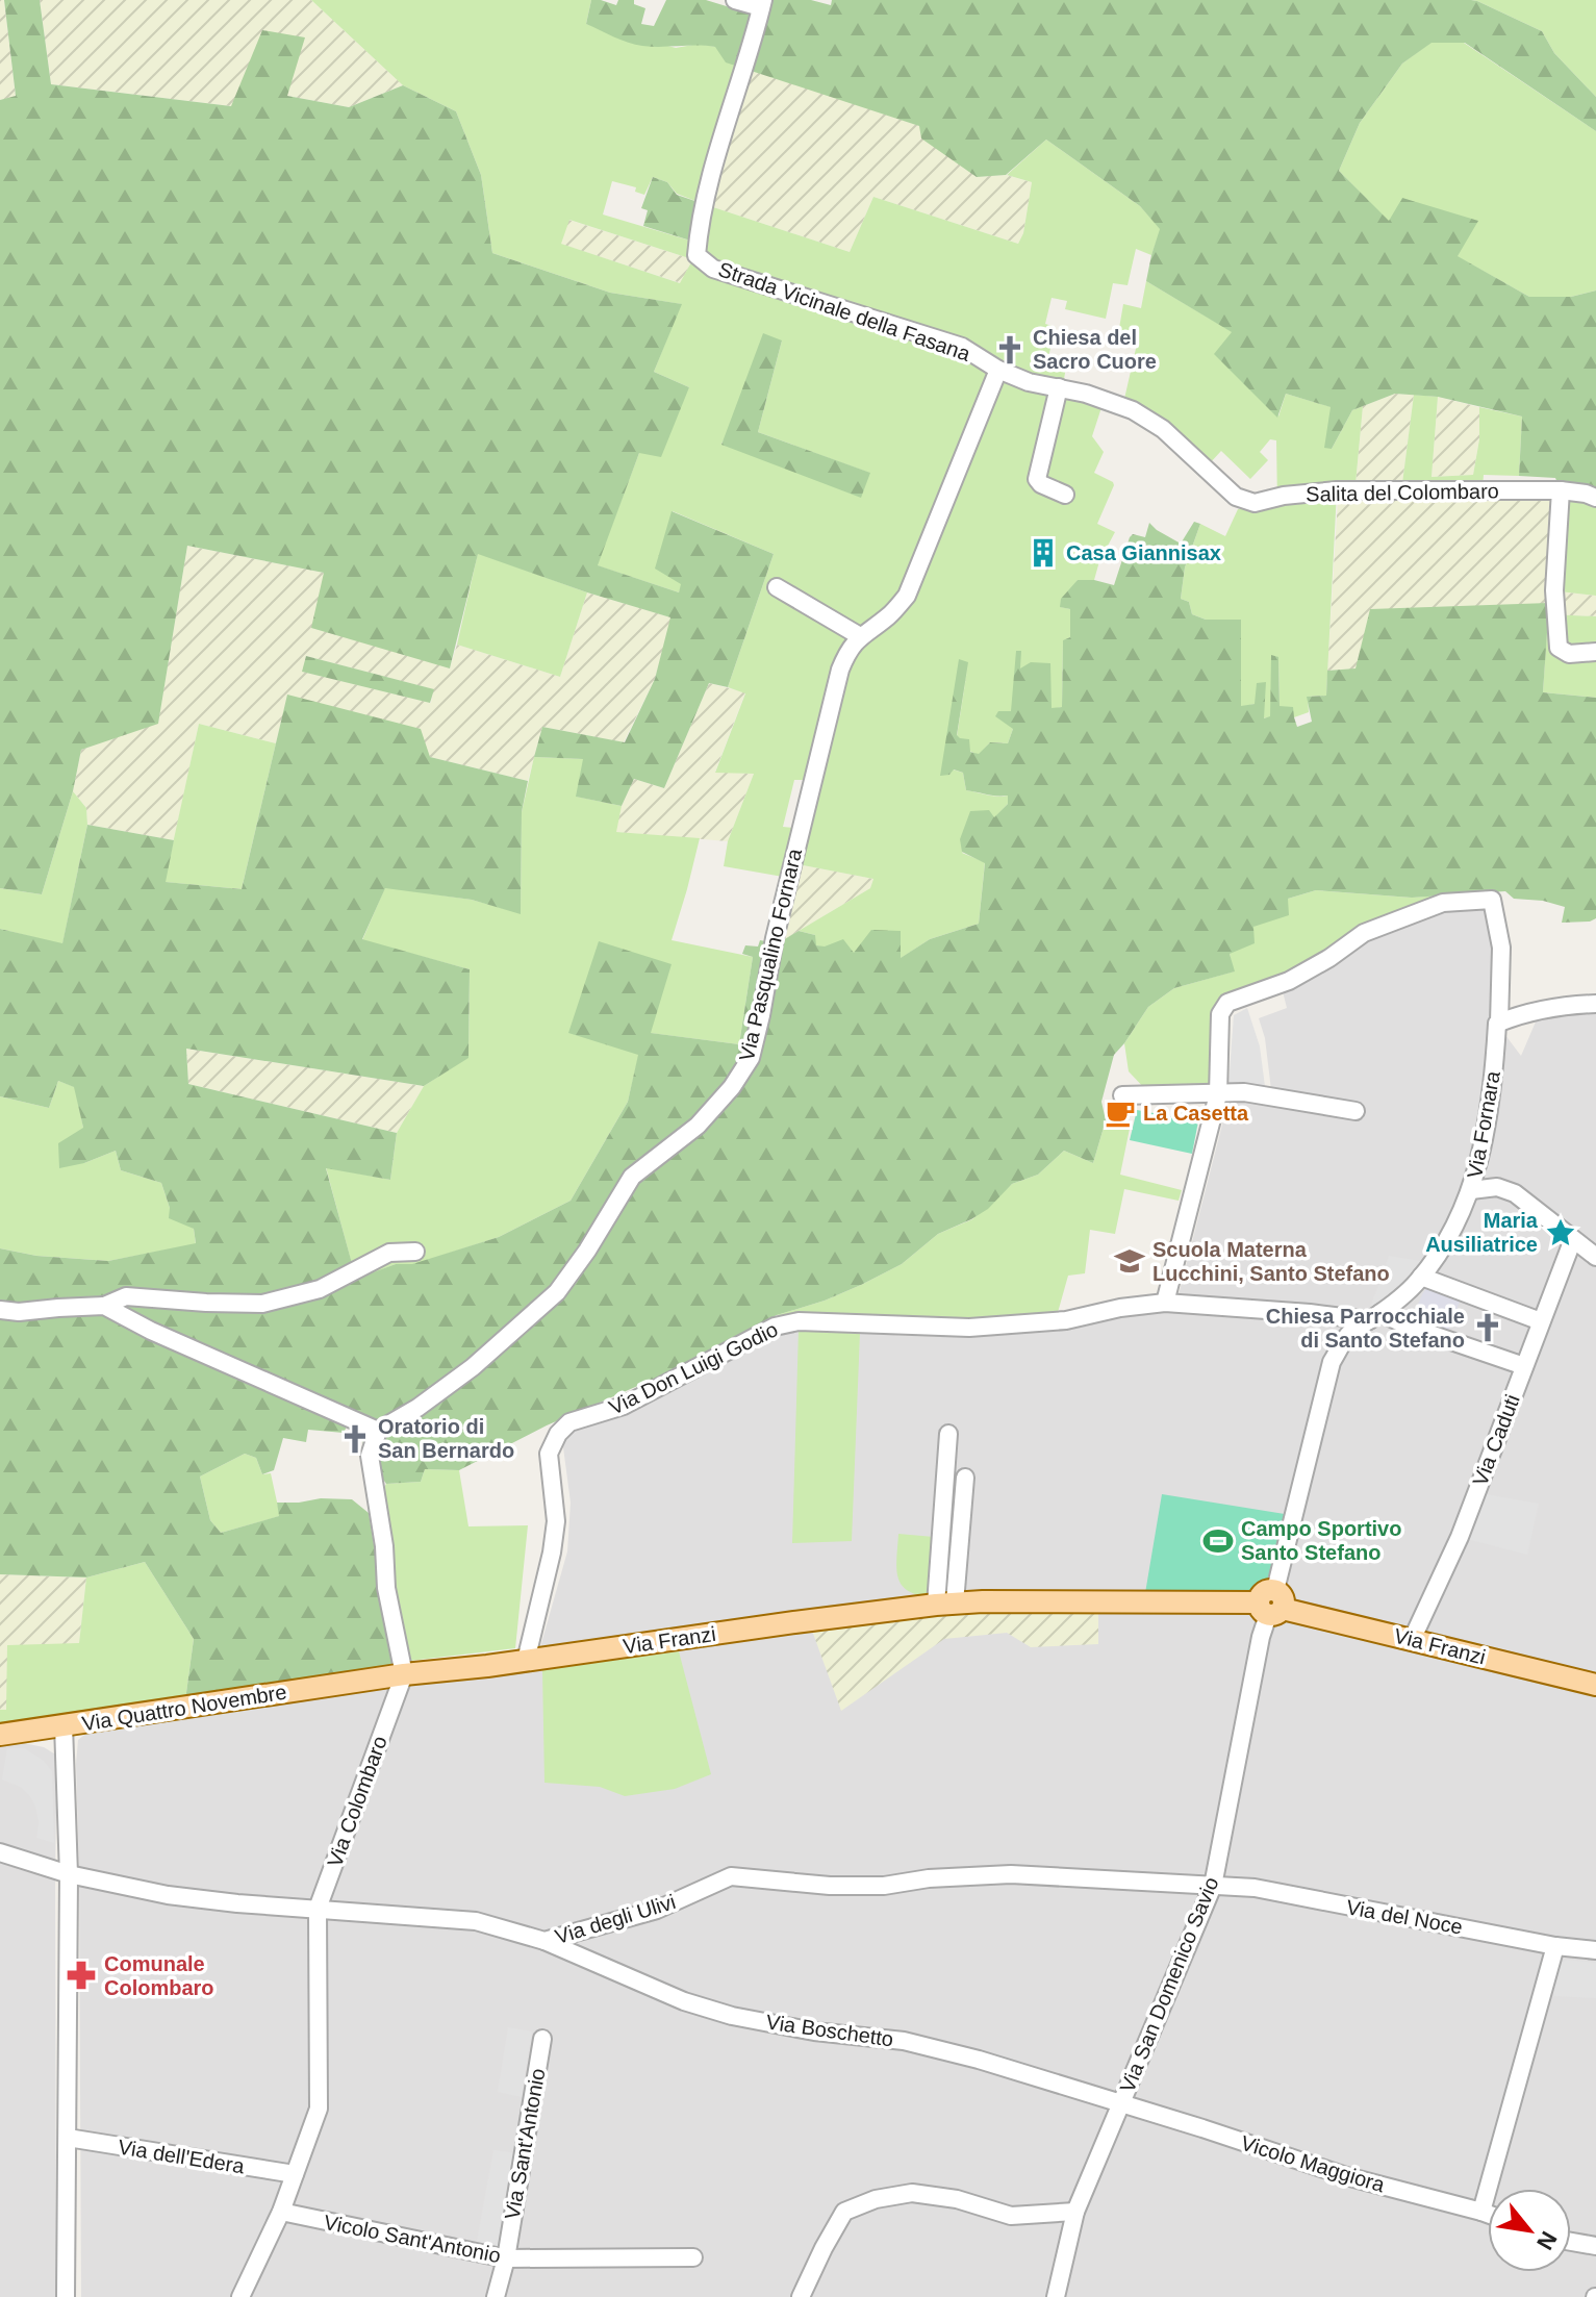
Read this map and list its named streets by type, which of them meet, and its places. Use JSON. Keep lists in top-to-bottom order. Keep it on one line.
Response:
{"streets":{"main road":["Via Franzi","Via Quattro Novembre"],"street":["Strada Vicinale della Fasana","Salita del Colombaro","Via Pasqualino Fornara","Via Fornara","Via Don Luigi Godio","Via Caduti","Via Colombaro","Via del Noce","Via degli Ulivi","Via San Domenico Savio","Via Boschetto","Via Sant'Antonio","Via dell'Edera","Vicolo Maggiora","Vicolo Sant'Antonio"]},"crossings":[["Strada Vicinale della Fasana","Salita del Colombaro"],["Strada Vicinale della Fasana","Via Pasqualino Fornara"],["Salita del Colombaro","Via Pasqualino Fornara"],["Via Fornara","Via Don Luigi Godio"],["Via Fornara","Via Franzi"],["Via Fornara","Via San Domenico Savio"],["Via Don Luigi Godio","Via Caduti"],["Via Don Luigi Godio","Via Franzi"],["Via Caduti","Via Franzi"],["Via Franzi","Via Quattro Novembre"],["Via Franzi","Via Colombaro"],["Via Franzi","Via San Domenico Savio"],["Via Quattro Novembre","Via Colombaro"],["Via Quattro Novembre","Via degli Ulivi"],["Via Quattro Novembre","Via dell'Edera"],["Via Colombaro","Via degli Ulivi"],["Via Colombaro","Via dell'Edera"],["Via Colombaro","Vicolo Sant'Antonio"],["Via del Noce","Via degli Ulivi"],["Via del Noce","Via San Domenico Savio"],["Via degli Ulivi","Via San Domenico Savio"],["Via degli Ulivi","Via Boschetto"],["Via San Domenico Savio","Via Boschetto"],["Via San Domenico Savio","Vicolo Maggiora"],["Via Boschetto","Vicolo Maggiora"],["Via Sant'Antonio","Vicolo Sant'Antonio"]],"places":{"church":["Chiesa del Sacro Cuore","Chiesa Parrocchiale di Santo Stefano","Oratorio di San Bernardo"],"building":["Casa Giannisax"],"cafe":["La Casetta"],"place":["Maria Ausiliatrice"],"school or university":["Scuola Materna Lucchini, Santo Stefano"],"sports":["Campo Sportivo Santo Stefano"],"pharmacy":["Comunale Colombaro"]},"north":"bottom right"}
